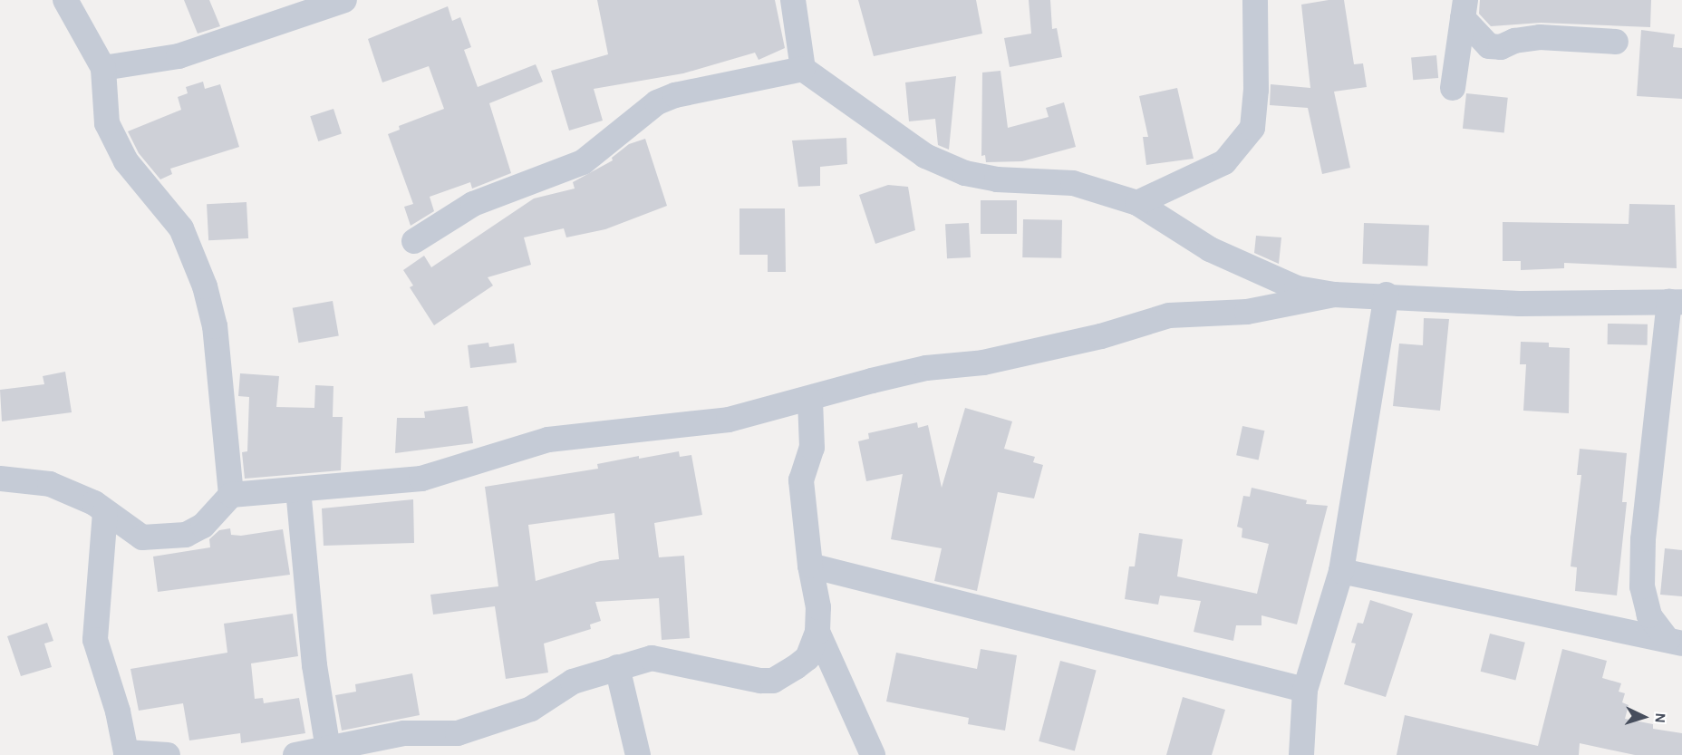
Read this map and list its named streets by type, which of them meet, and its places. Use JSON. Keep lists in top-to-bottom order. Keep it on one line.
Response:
{"north":"right"}
